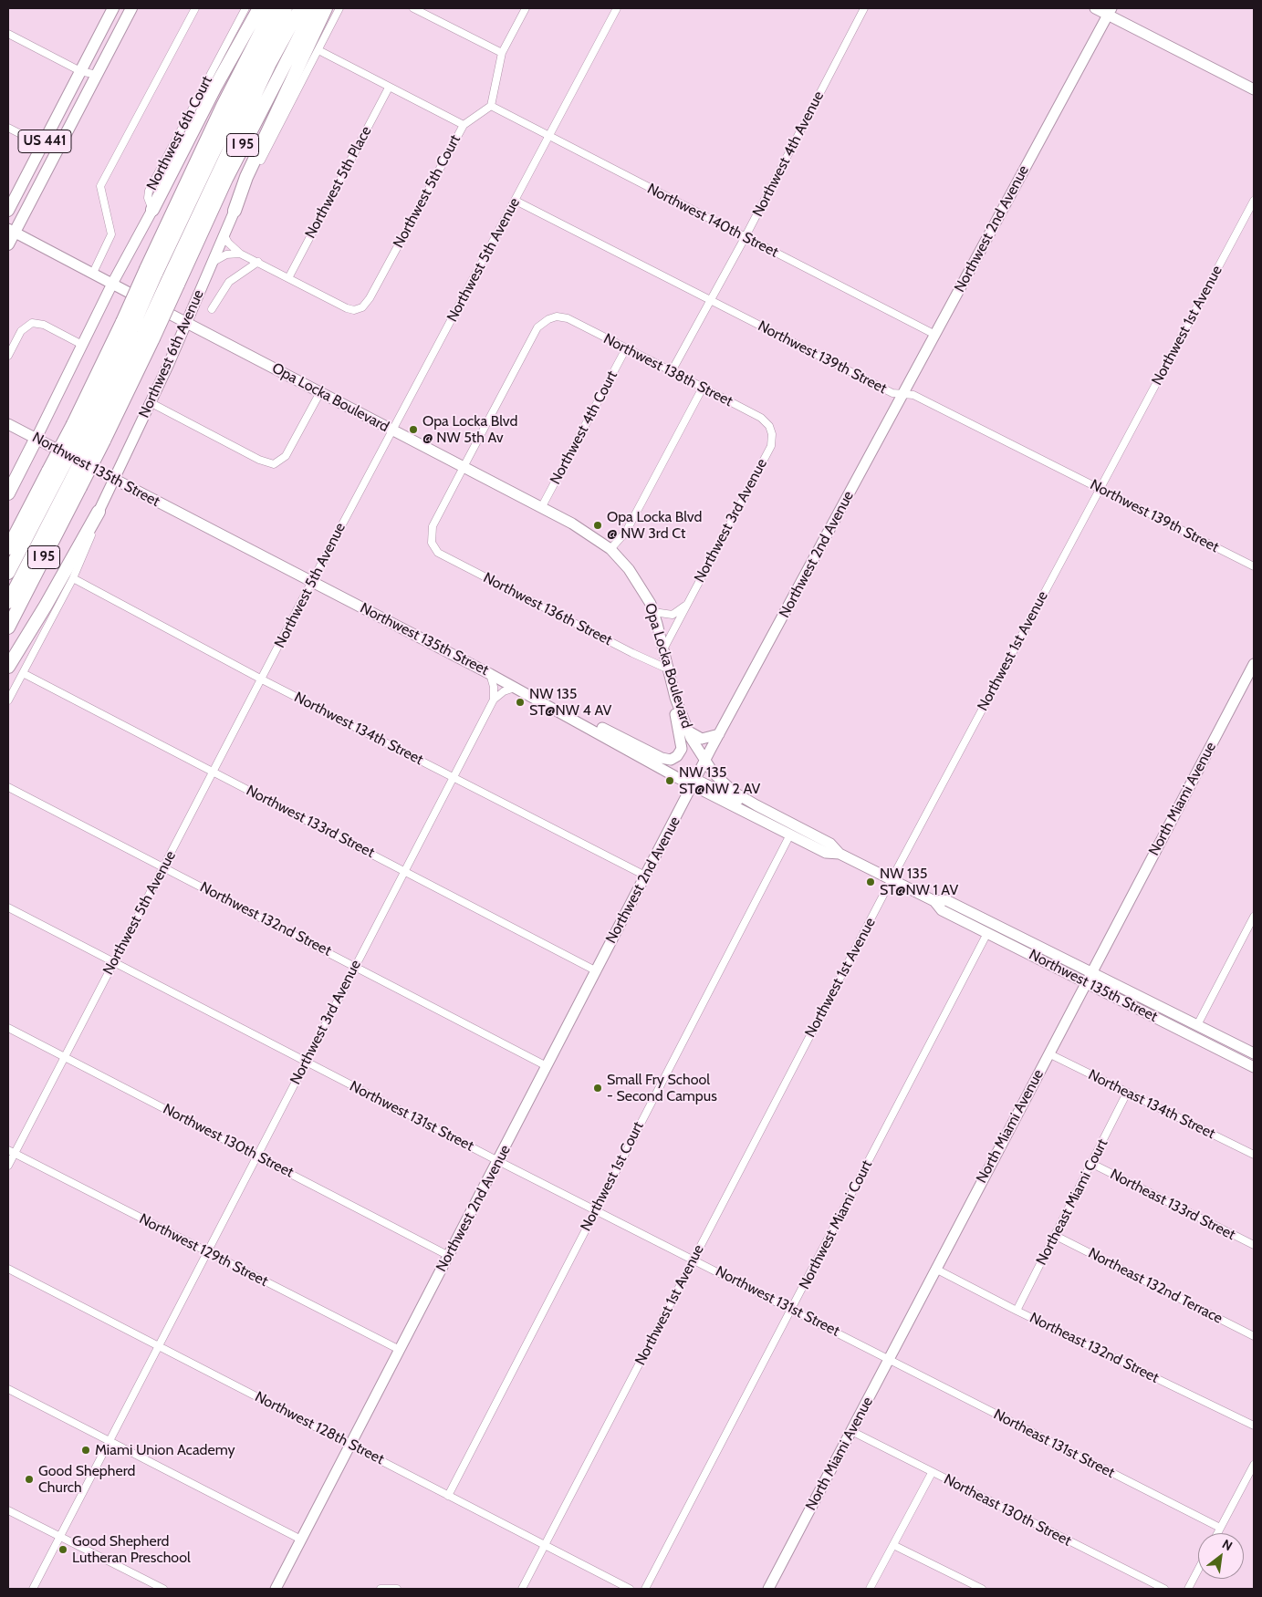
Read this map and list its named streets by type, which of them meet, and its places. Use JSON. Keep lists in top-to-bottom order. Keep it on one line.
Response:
{"streets":{"highway":["I 95"],"main road":["Northwest 6th Court","US 441","Northwest 2nd Avenue","Northwest 6th Avenue","Opa Locka Boulevard","Northwest 135th Street","North Miami Avenue"],"street":["Northwest 4th Avenue","Northwest 5th Place","Northwest 5th Court","Northwest 140th Street","Northwest 5th Avenue","Northwest 1st Avenue","Northwest 139th Street","Northwest 138th Street","Northwest 4th Court","Northwest 3rd Avenue","Northwest 136th Street","Northwest 134th Street","Northwest 133rd Street","Northwest 132nd Street","Northeast 134th Street","Northwest 131st Street","Northwest 130th Street","Northwest 1st Court","Northeast Miami Court","Northeast 133rd Street","Northwest Miami Court","Northwest 129th Street","Northeast 132nd Terrace","Northeast 132nd Street","Northwest 128th Street","Northeast 131st Street","Northeast 130th Street"]},"crossings":[["Northwest 6th Court","Opa Locka Boulevard"],["Northwest 6th Court","Northwest 135th Street"],["US 441","Opa Locka Boulevard"],["Northwest 4th Avenue","Northwest 140th Street"],["Northwest 4th Avenue","Northwest 139th Street"],["Northwest 4th Avenue","Northwest 138th Street"],["Northwest 5th Place","Northwest 5th Court"],["Northwest 5th Court","Northwest 140th Street"],["Northwest 140th Street","Northwest 2nd Avenue"],["Northwest 140th Street","Northwest 5th Avenue"],["Northwest 2nd Avenue","Northwest 139th Street"],["Northwest 2nd Avenue","Opa Locka Boulevard"],["Northwest 2nd Avenue","Northwest 135th Street"],["Northwest 2nd Avenue","Northwest 134th Street"],["Northwest 2nd Avenue","Northwest 133rd Street"],["Northwest 2nd Avenue","Northwest 132nd Street"],["Northwest 2nd Avenue","Northwest 131st Street"],["Northwest 2nd Avenue","Northwest 130th Street"],["Northwest 2nd Avenue","Northwest 129th Street"],["Northwest 2nd Avenue","Northwest 128th Street"],["Northwest 5th Avenue","Northwest 139th Street"],["Northwest 5th Avenue","Opa Locka Boulevard"],["Northwest 5th Avenue","Northwest 135th Street"],["Northwest 5th Avenue","Northwest 134th Street"],["Northwest 5th Avenue","Northwest 133rd Street"],["Northwest 5th Avenue","Northwest 132nd Street"],["Northwest 5th Avenue","Northwest 131st Street"],["Northwest 5th Avenue","Northwest 130th Street"],["Northwest 5th Avenue","Northwest 129th Street"],["Northwest 1st Avenue","Northwest 139th Street"],["Northwest 1st Avenue","Northwest 135th Street"],["Northwest 1st Avenue","Northwest 131st Street"],["Northwest 1st Avenue","Northwest 128th Street"],["Northwest 6th Avenue","Opa Locka Boulevard"],["Northwest 6th Avenue","Northwest 135th Street"],["Northwest 6th Avenue","Northwest 134th Street"],["Northwest 6th Avenue","Northwest 133rd Street"],["Northwest 138th Street","Opa Locka Boulevard"],["Northwest 138th Street","Northwest 4th Court"],["Northwest 138th Street","Northwest 3rd Avenue"],["Northwest 138th Street","Northwest 136th Street"],["Opa Locka Boulevard","Northwest 4th Court"],["Opa Locka Boulevard","Northwest 135th Street"],["Opa Locka Boulevard","Northwest 3rd Avenue"],["Opa Locka Boulevard","Northwest 136th Street"],["Northwest 135th Street","North Miami Avenue"],["Northwest 135th Street","Northwest 1st Court"],["Northwest 135th Street","Northwest Miami Court"],["Northwest 3rd Avenue","Northwest 134th Street"],["Northwest 3rd Avenue","Northwest 133rd Street"],["Northwest 3rd Avenue","Northwest 132nd Street"],["Northwest 3rd Avenue","Northwest 131st Street"],["Northwest 3rd Avenue","Northwest 130th Street"],["Northwest 3rd Avenue","Northwest 129th Street"],["Northwest 3rd Avenue","Northwest 128th Street"],["North Miami Avenue","Northeast 134th Street"],["North Miami Avenue","Northwest 131st Street"],["North Miami Avenue","Northeast 132nd Street"],["North Miami Avenue","Northeast 131st Street"],["North Miami Avenue","Northeast 130th Street"],["Northeast 134th Street","Northeast Miami Court"],["Northwest 131st Street","Northwest 1st Court"],["Northwest 131st Street","Northwest Miami Court"],["Northwest 131st Street","Northeast 131st Street"],["Northwest 1st Court","Northwest 128th Street"],["Northeast Miami Court","Northeast 133rd Street"],["Northeast Miami Court","Northeast 132nd Terrace"],["Northeast Miami Court","Northeast 132nd Street"]],"places":["Opa Locka Blvd @ NW 5th Av","Opa Locka Blvd @ NW 3rd Ct","NW 135 ST@NW 4 AV","NW 135 ST@NW 2 AV","NW 135 ST@NW 1 AV","Small Fry School - Second Campus","Miami Union Academy","Good Shepherd Church","Good Shepherd Lutheran Preschool"],"north":"top right"}
